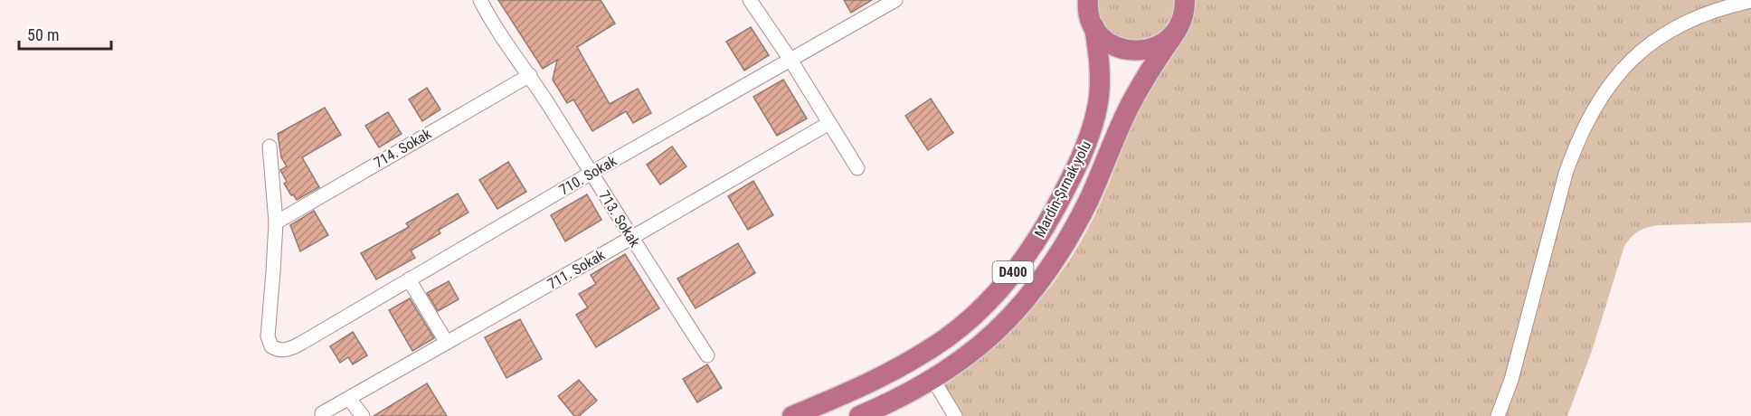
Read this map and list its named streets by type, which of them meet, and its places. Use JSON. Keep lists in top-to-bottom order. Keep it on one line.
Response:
{"streets":{"highway":["Mardin-Şırnak yolu","D400"],"street":["714. Sokak","710. Sokak","713. Sokak","711. Sokak"]},"crossings":[["714. Sokak","710. Sokak"],["714. Sokak","713. Sokak"],["710. Sokak","713. Sokak"],["713. Sokak","711. Sokak"]],"scale_bar":"50 m"}
